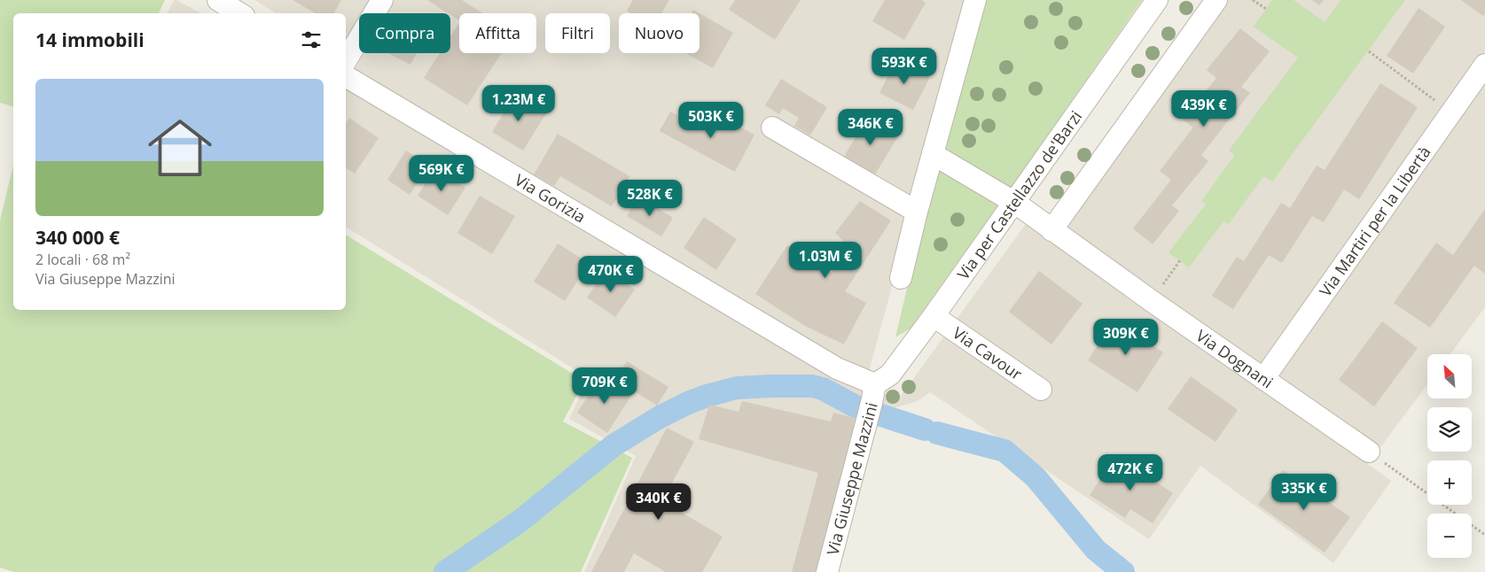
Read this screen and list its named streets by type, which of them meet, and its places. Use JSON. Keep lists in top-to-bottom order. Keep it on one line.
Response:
{"streets":{"street":["Via per Castellazzo de'Barzi","Via Gorizia","Via Martiri per la Libertà","Via Cavour","Via Dognani","Via Giuseppe Mazzini"]},"crossings":[["Via per Castellazzo de'Barzi","Via Gorizia"],["Via per Castellazzo de'Barzi","Via Cavour"],["Via per Castellazzo de'Barzi","Via Dognani"],["Via per Castellazzo de'Barzi","Via Giuseppe Mazzini"],["Via Gorizia","Via Giuseppe Mazzini"],["Via Martiri per la Libertà","Via Dognani"]],"north":"top left","page":{"chip":["Compra","Affitta","Filtri","Nuovo"],"heading":"14 immobili","price":["593K €","1.23M €","439K €","503K €","346K €","569K €","528K €","1.03M €","470K €","309K €","709K €","472K €","335K €","340K €"],"list":[{"name":"340 000 €","note":"2 locali · 68 m² · Via Giuseppe Mazzini"}],"map_buttons":["+","−"]}}
